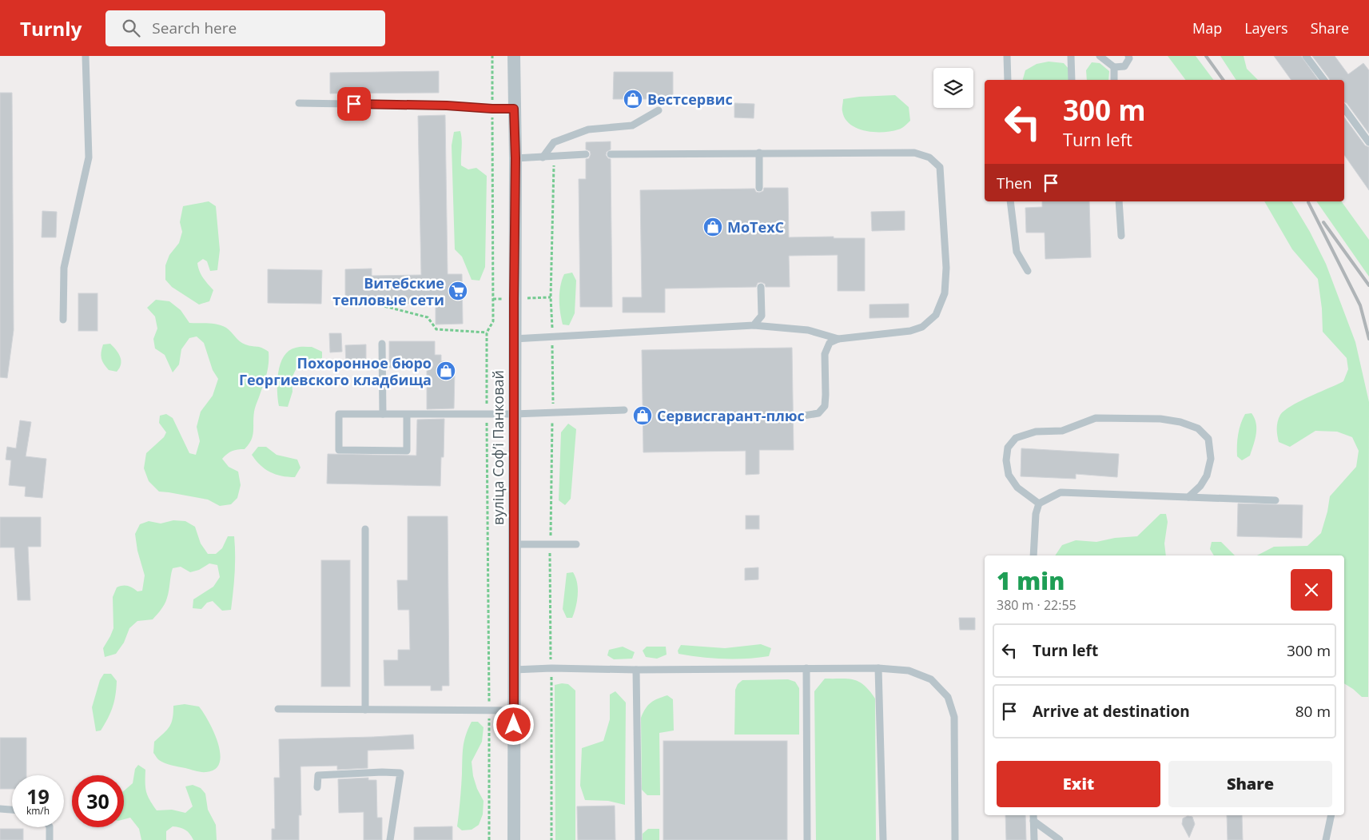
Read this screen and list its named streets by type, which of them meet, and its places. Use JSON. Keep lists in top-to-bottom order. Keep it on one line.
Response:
{"streets":{"street":["вуліца Софʼі Панковай"]},"places":{"shop":["Вестсервис","MoTexC","Похоронное бюро Георгиевского кладбища","Сервисгарант-плюс"],"supermarket":["Витебские тепловые сети"]},"page":{"header":"Turnly","search":"Search here","nav":["Map","Layers","Share"],"turn":["300 m","Turn left"],"then":"Then","heading":["1 min","380 m · 22:55"],"list":[{"name":"Turn left","value":"300 m"},{"name":"Arrive at destination","value":"80 m"}],"buttons":["Exit","Share"],"speed":"19 km/h","limit":"30"}}
